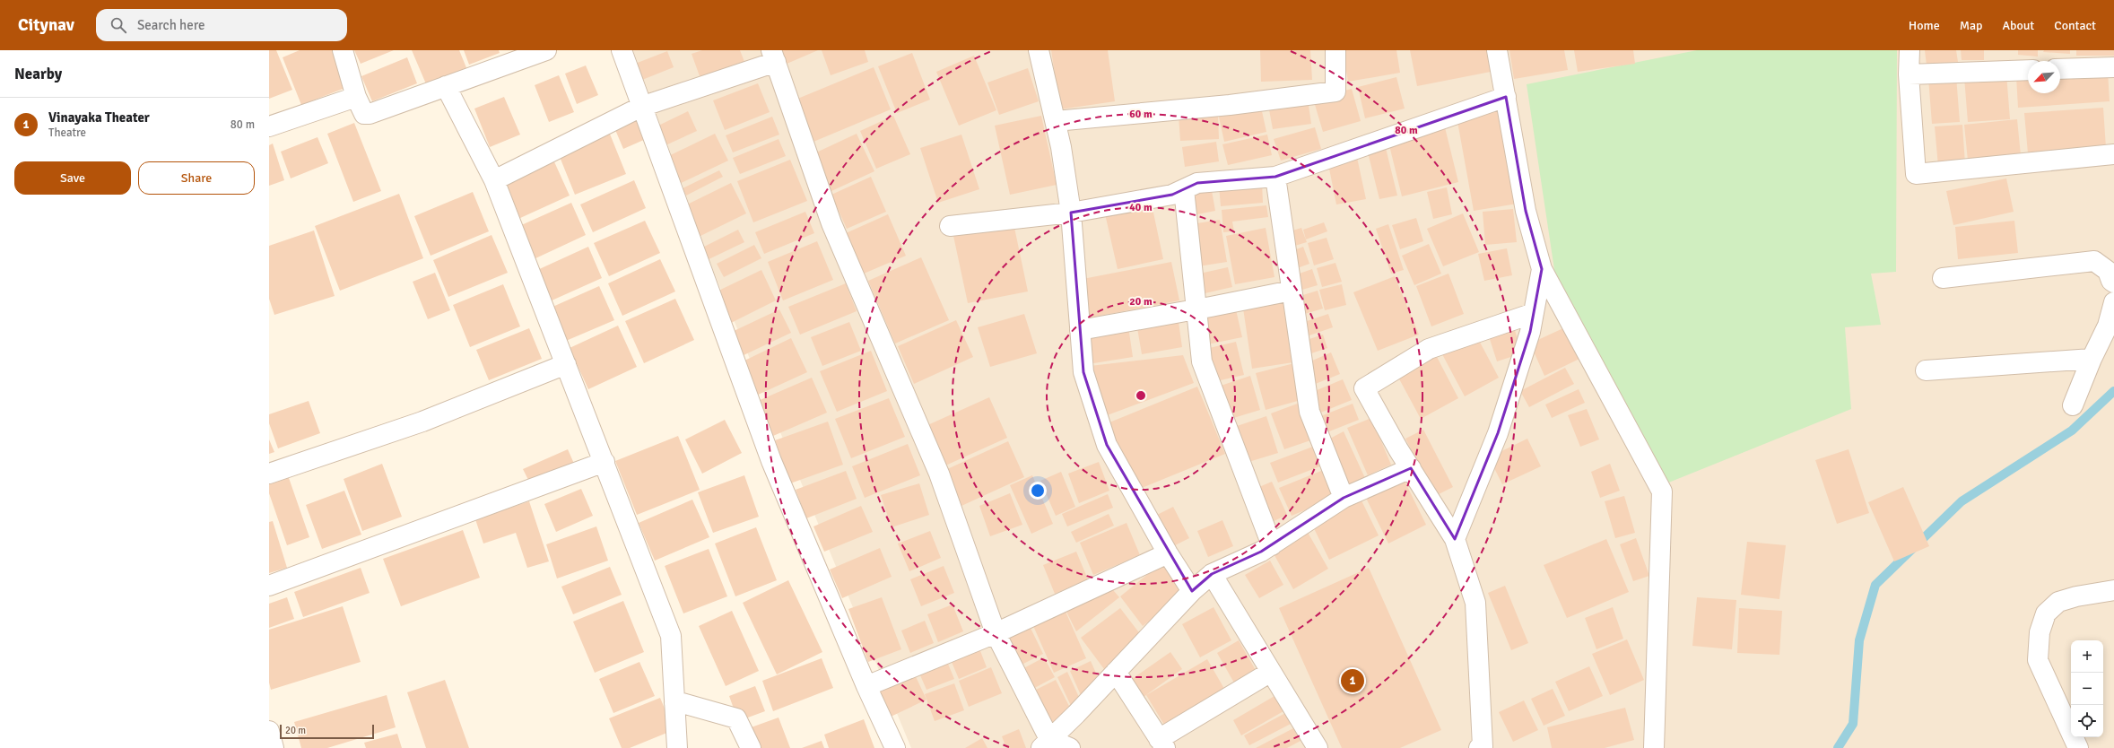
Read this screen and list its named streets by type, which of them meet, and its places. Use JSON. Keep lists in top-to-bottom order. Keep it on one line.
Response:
{"scale_bar":"20 m","north":"bottom left","page":{"header":"Citynav","search":"Search here","nav":["Home","Map","About","Contact"],"heading":"Nearby","list":[{"mark":"1","name":"Vinayaka Theater","note":"Theatre","value":"80 m"}],"buttons":["Save","Share"],"map_buttons":["+","−"],"pins":"1","scale":"20 m"},"rings":["60 m","80 m","40 m","20 m"]}
